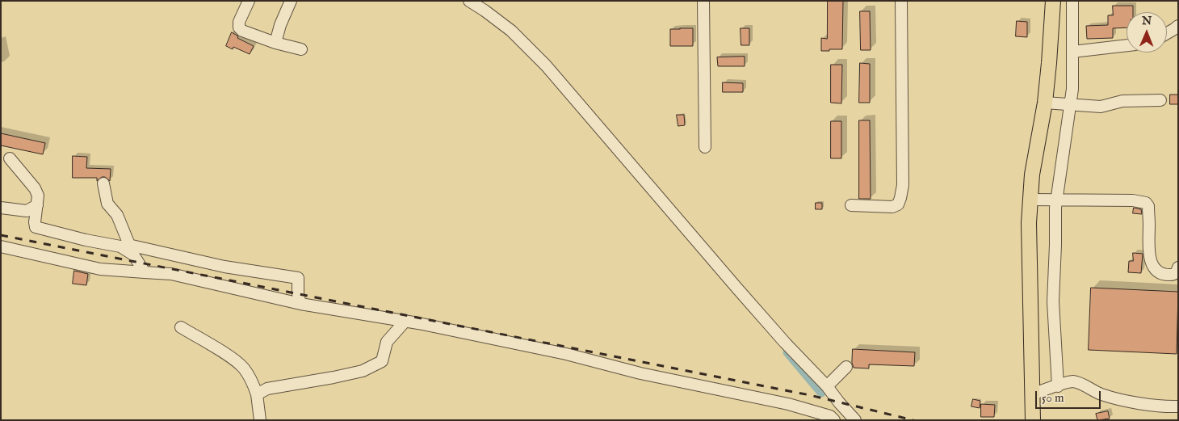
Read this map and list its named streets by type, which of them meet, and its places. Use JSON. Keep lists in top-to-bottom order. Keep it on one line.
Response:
{"scale_bar":"50 m","north":"top"}
